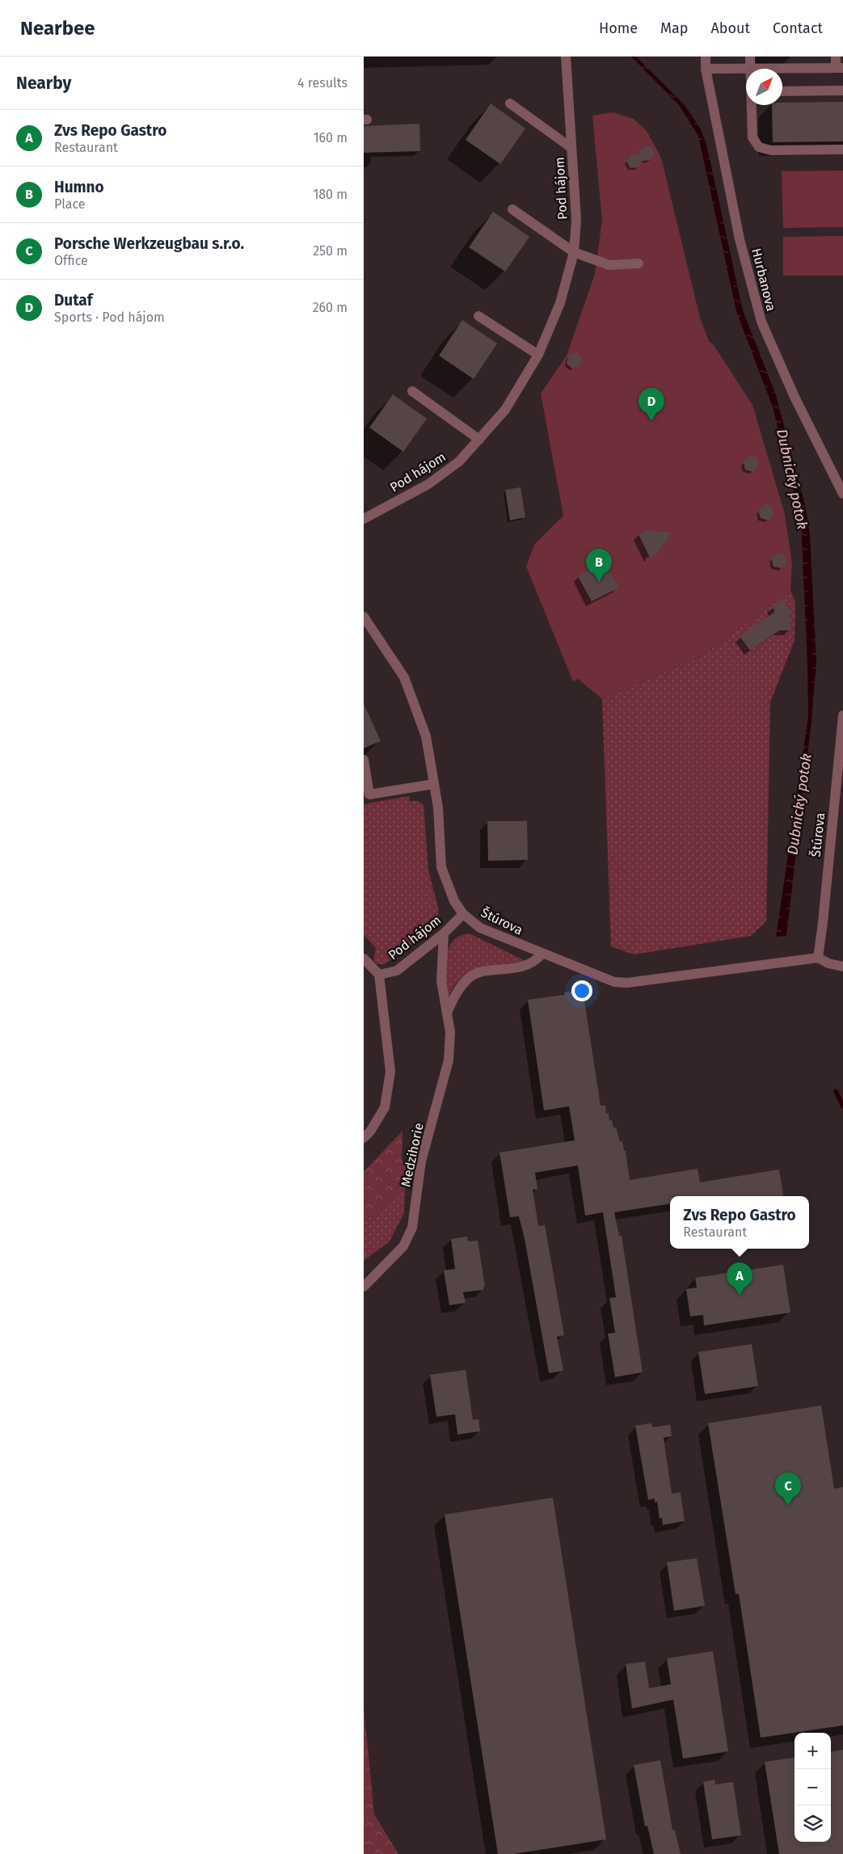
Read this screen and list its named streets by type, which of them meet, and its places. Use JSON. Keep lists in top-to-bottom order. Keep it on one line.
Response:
{"streets":{"street":["Pod hájom","Hurbanova","Štúrova","Medzihorie"]},"crossings":[["Pod hájom","Štúrova"],["Pod hájom","Medzihorie"]],"water":["Dubnický potok"],"north":"top right","page":{"header":"Nearbee","nav":["Home","Map","About","Contact"],"heading":["Nearby","4 results"],"list":[{"mark":"A","name":"Zvs Repo Gastro","note":"Restaurant","value":"160 m"},{"mark":"B","name":"Humno","note":"Place","value":"180 m"},{"mark":"C","name":"Porsche Werkzeugbau s.r.o.","note":"Office","value":"250 m"},{"mark":"D","name":"Dutaf","note":"Sports · Pod hájom","value":"260 m"}],"pins":["D","B","A","C"],"popup":["Zvs Repo Gastro","Restaurant"],"map_buttons":["+","−"]}}
